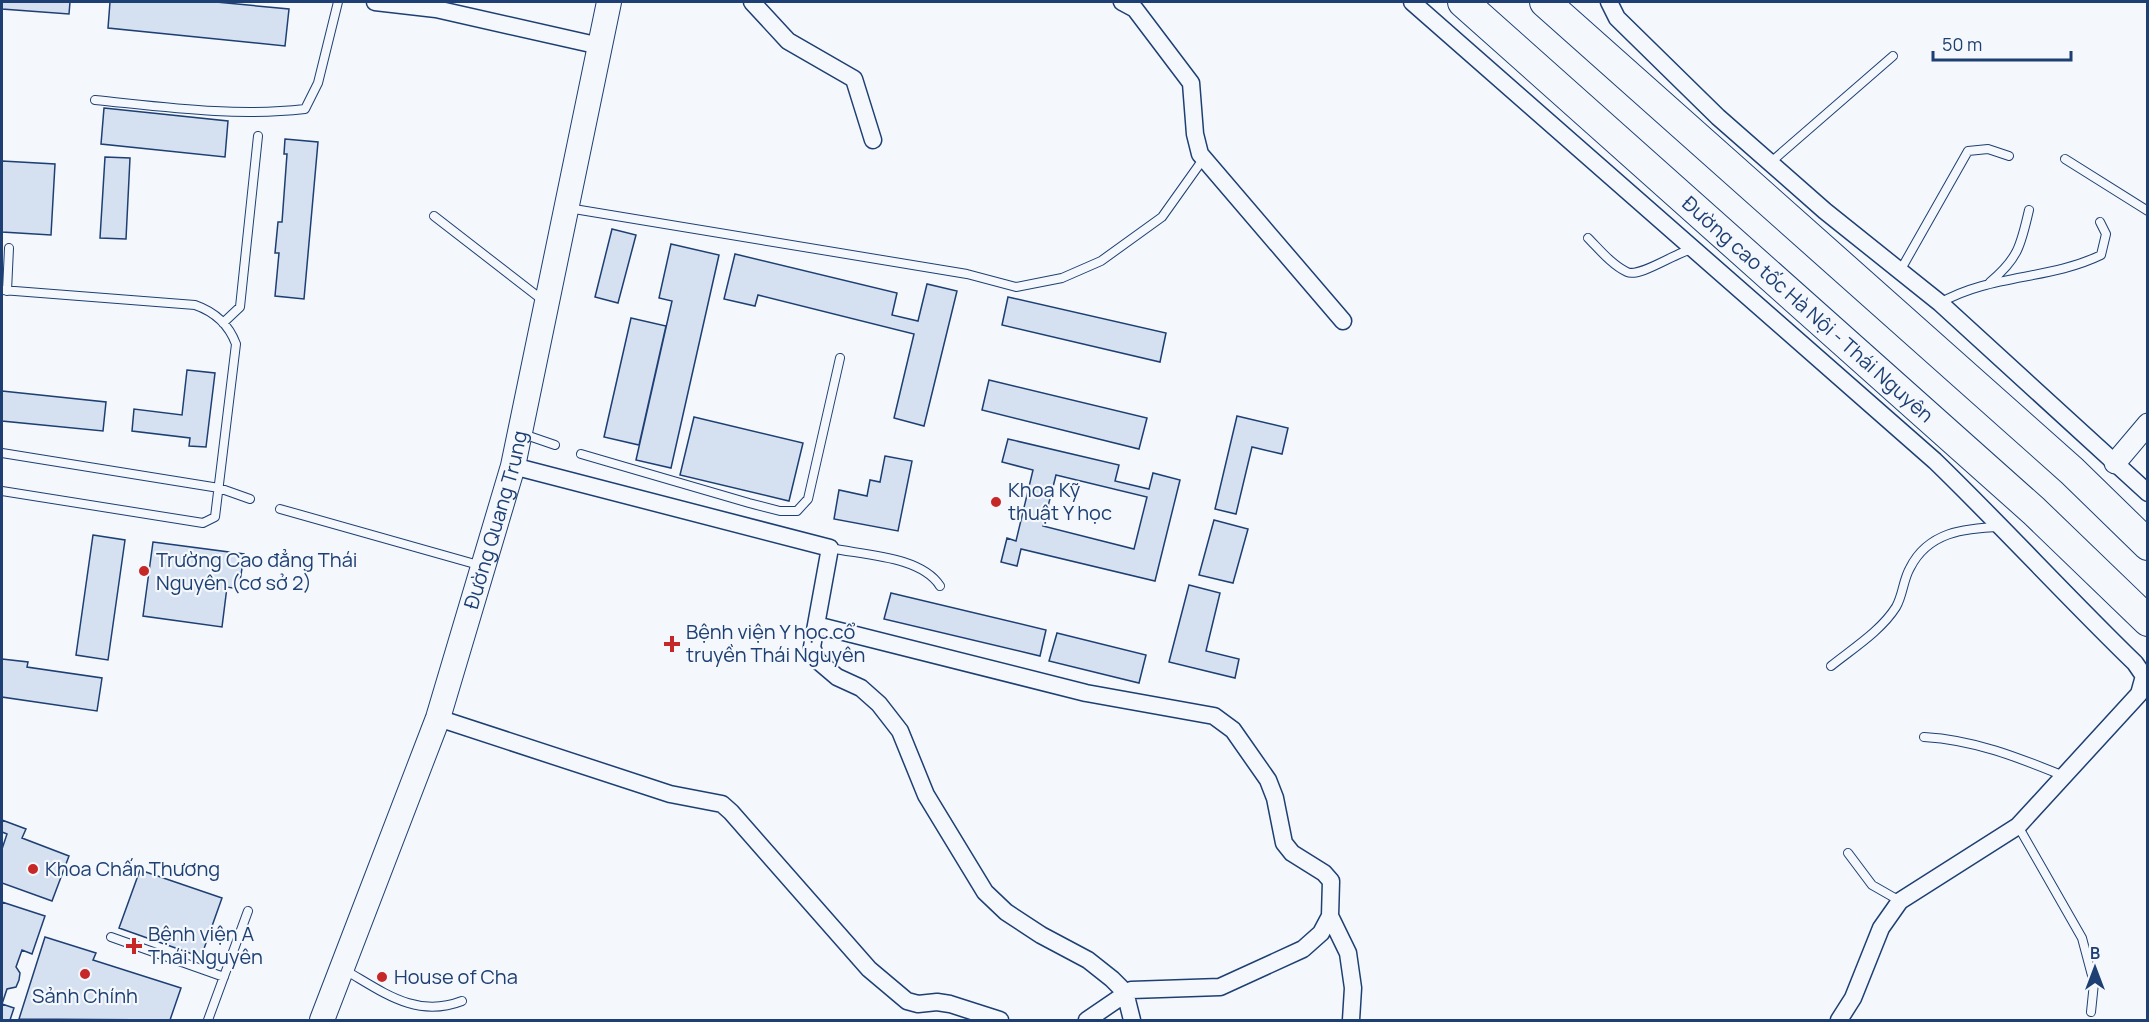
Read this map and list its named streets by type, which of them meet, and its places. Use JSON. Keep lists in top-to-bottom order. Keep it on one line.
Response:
{"streets":{"highway":["Đường cao tốc Hà Nội - Thái Nguyên"],"main road":["Đường Quang Trung"]},"places":{"other":["Khoa Kỹ thuật Y học","Trường Cao đẳng Thái Nguyên (cơ sở 2)","Khoa Chấn Thương","Sảnh Chính","House of Cha"],"health":["Bệnh viện Y học cổ truyền Thái Nguyên","Bệnh viện A Thái Nguyên"]},"scale_bar":"50 m","north":"top"}
